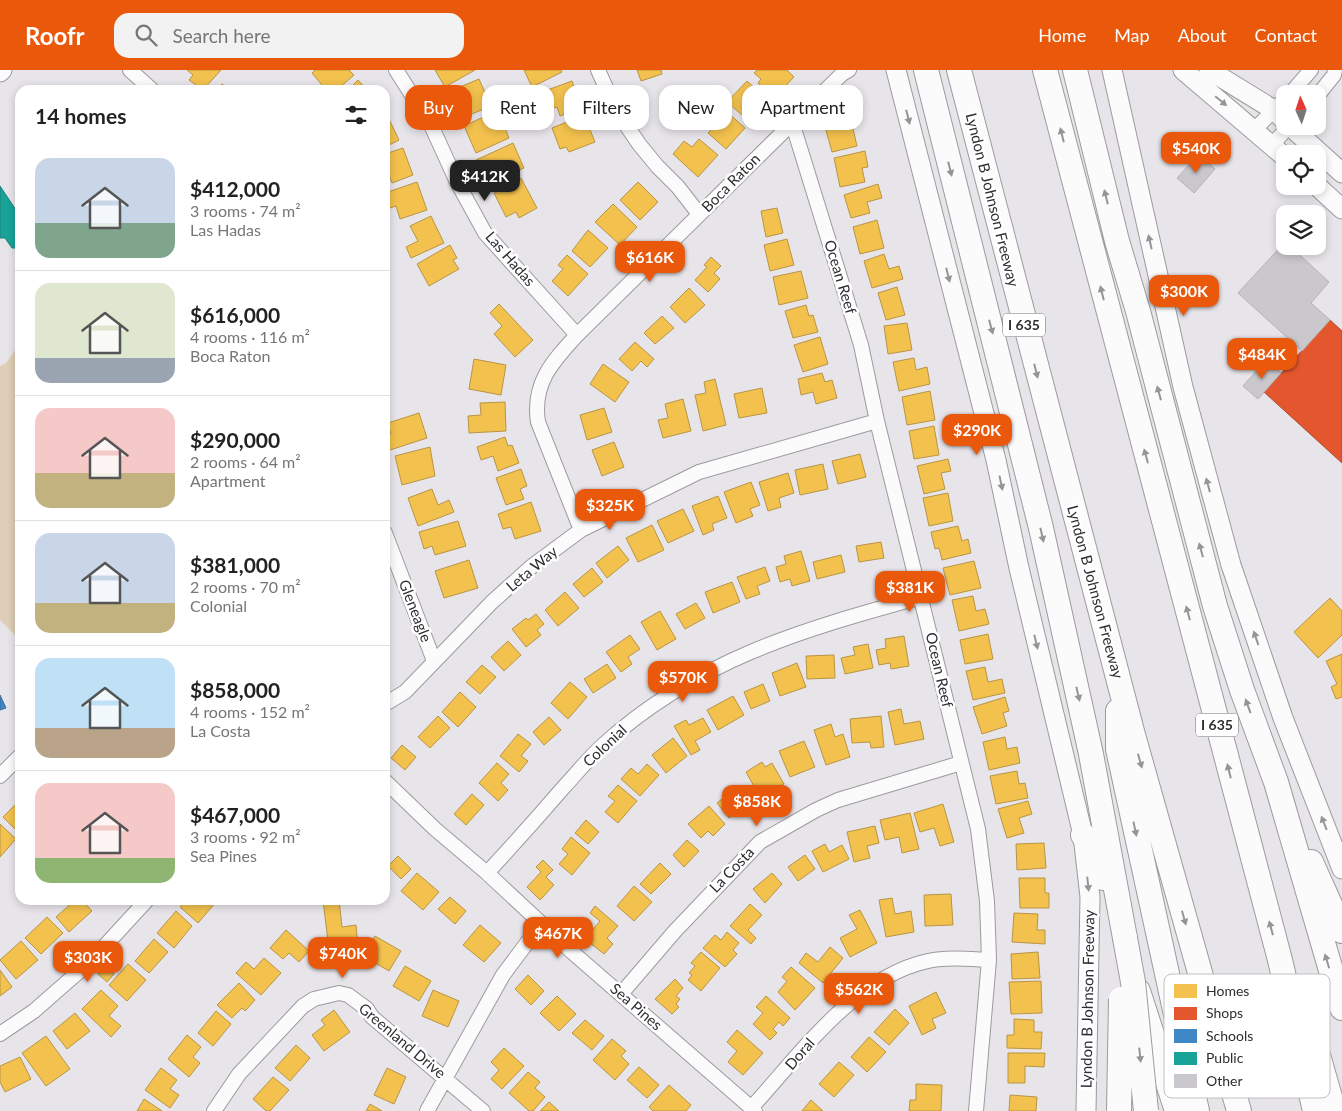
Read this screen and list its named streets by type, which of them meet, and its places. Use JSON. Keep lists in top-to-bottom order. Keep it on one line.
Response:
{"streets":{"highway":["Lyndon B Johnson Freeway","I 635"],"street":["Boca Raton","Las Hadas","Ocean Reef","Leta Way","Gleneagle","Colonial","La Costa","Sea Pines","Greenland Drive","Doral"]},"crossings":[["Boca Raton","Las Hadas"],["Boca Raton","Leta Way"],["Ocean Reef","Leta Way"],["Ocean Reef","Colonial"],["Ocean Reef","La Costa"],["Ocean Reef","Doral"],["Leta Way","Gleneagle"],["Colonial","Sea Pines"],["La Costa","Sea Pines"],["Sea Pines","Doral"]],"legend":["Homes","Shops","Schools","Public","Other"],"north":"top","page":{"header":"Roofr","search":"Search here","nav":["Home","Map","About","Contact"],"chip":["Buy","Rent","Filters","New","Apartment"],"heading":"14 homes","price":["$540K","$412K","$616K","$300K","$484K","$290K","$325K","$381K","$570K","$858K","$467K","$740K","$303K","$562K"],"list":[{"name":"$412,000","note":"3 rooms · 74 m² · Las Hadas"},{"name":"$616,000","note":"4 rooms · 116 m² · Boca Raton"},{"name":"$290,000","note":"2 rooms · 64 m² · Apartment"},{"name":"$381,000","note":"2 rooms · 70 m² · Colonial"},{"name":"$858,000","note":"4 rooms · 152 m² · La Costa"},{"name":"$467,000","note":"3 rooms · 92 m² · Sea Pines"}]}}
